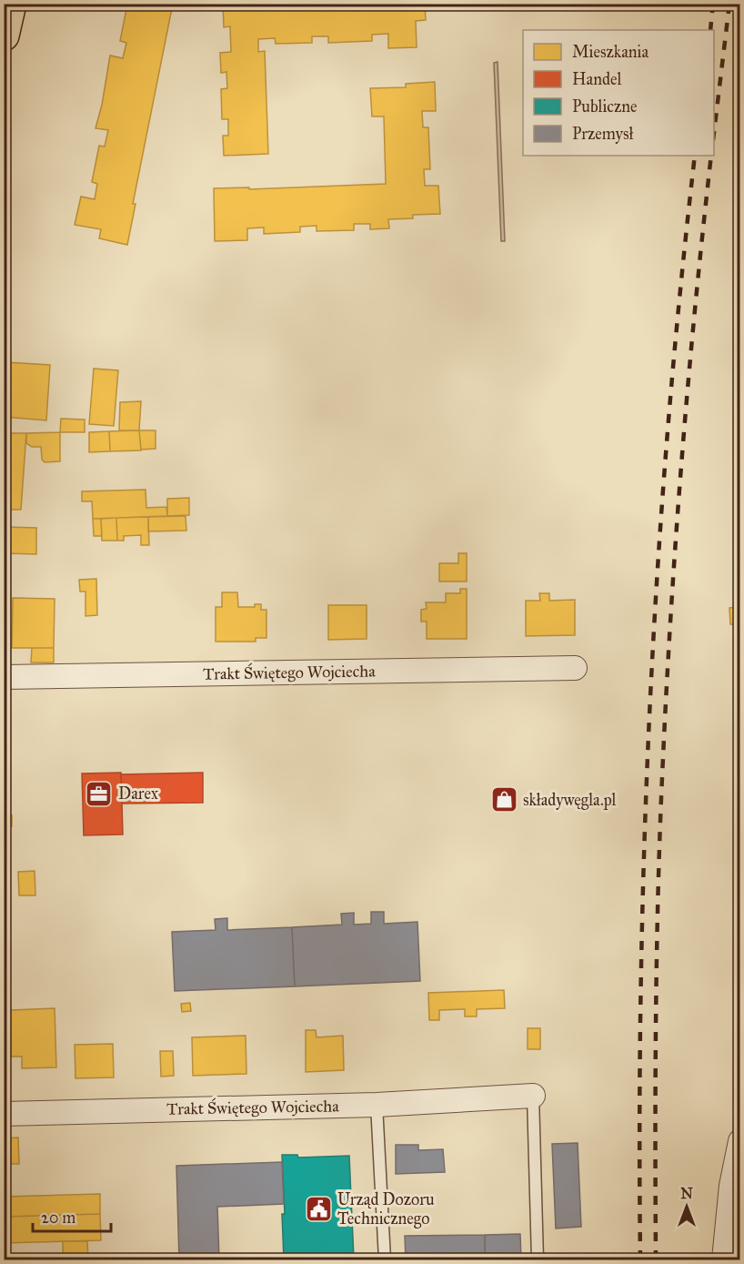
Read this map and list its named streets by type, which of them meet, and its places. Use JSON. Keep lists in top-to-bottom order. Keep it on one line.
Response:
{"streets":{"street":["Trakt Świętego Wojciecha"]},"places":{"office":["Darex"],"shop":["składywęgla.pl"],"public building":["Urząd Dozoru Technicznego"]},"legend":["Mieszkania","Handel","Publiczne","Przemysł"],"scale_bar":"20 m","north":"top"}
